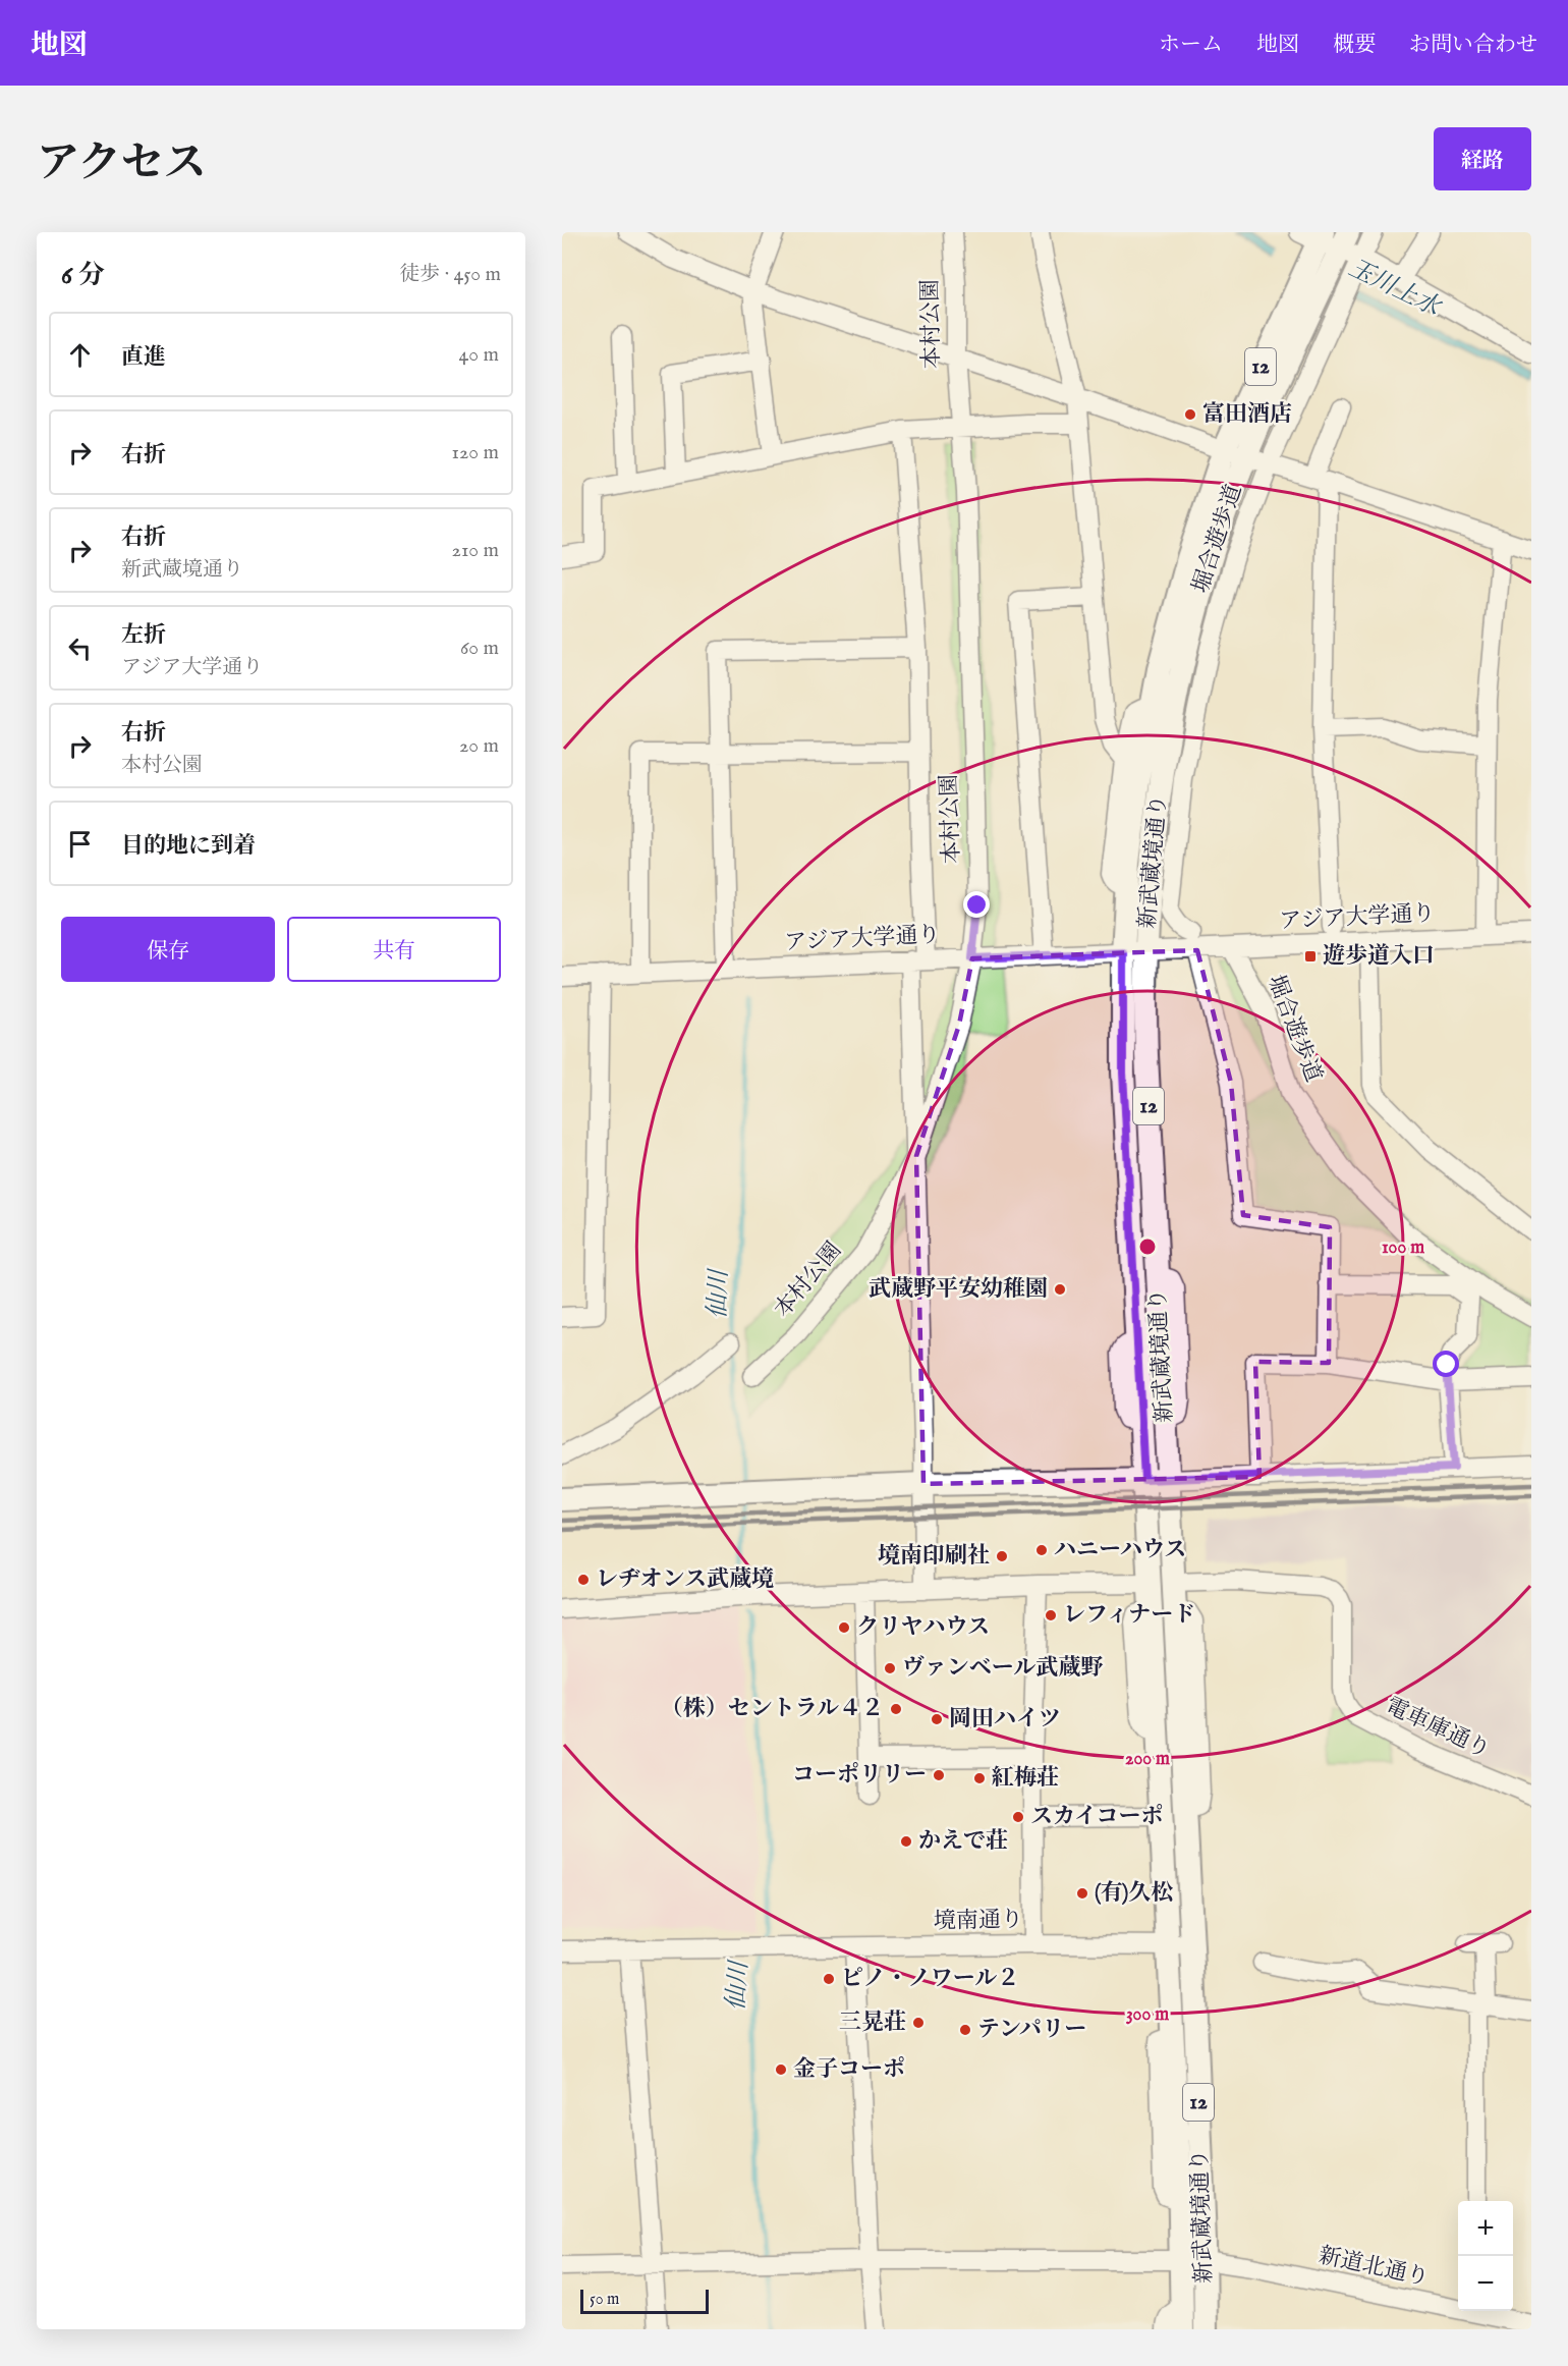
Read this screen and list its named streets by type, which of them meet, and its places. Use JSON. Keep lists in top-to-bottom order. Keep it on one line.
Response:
{"streets":{"main road":["12","新武蔵境通り"],"street":["本村公園","堀合遊歩道","アジア大学通り","電車庫通り","境南通り","新道北通り"]},"crossings":[["本村公園","アジア大学通り"],["堀合遊歩道","アジア大学通り"],["新武蔵境通り","アジア大学通り"],["新武蔵境通り","電車庫通り"],["新武蔵境通り","境南通り"],["新武蔵境通り","新道北通り"]],"water":["玉川上水","仙川"],"places":{"other":["富田酒店","武蔵野平安幼稚園","ハニーハウス","境南印刷社","レヂオンス武蔵境","レフィナード","クリヤハウス","ヴァンベール武蔵野","（株）セントラル４２","岡田ハイツ","コーポリリー","紅梅荘","スカイコーポ","かえで荘","(有)久松","ピノ・ノワール２","三晃荘","テンパリー","金子コーポ"],"transit":["遊歩道入口"]},"scale_bar":"50 m","page":{"header":"地図","nav":["ホーム","地図","概要","お問い合わせ"],"title":"アクセス","buttons":["経路",["保存","共有"]],"heading":["6 分","徒歩 · 450 m"],"list":[["直進","40 m"],["右折","120 m"],["右折","新武蔵境通り","210 m"],["左折","アジア大学通り","60 m"],["右折","本村公園","20 m"],"目的地に到着"],"map_buttons":["+","−"],"scale":"50 m"},"rings":["100 m","200 m","300 m"]}
